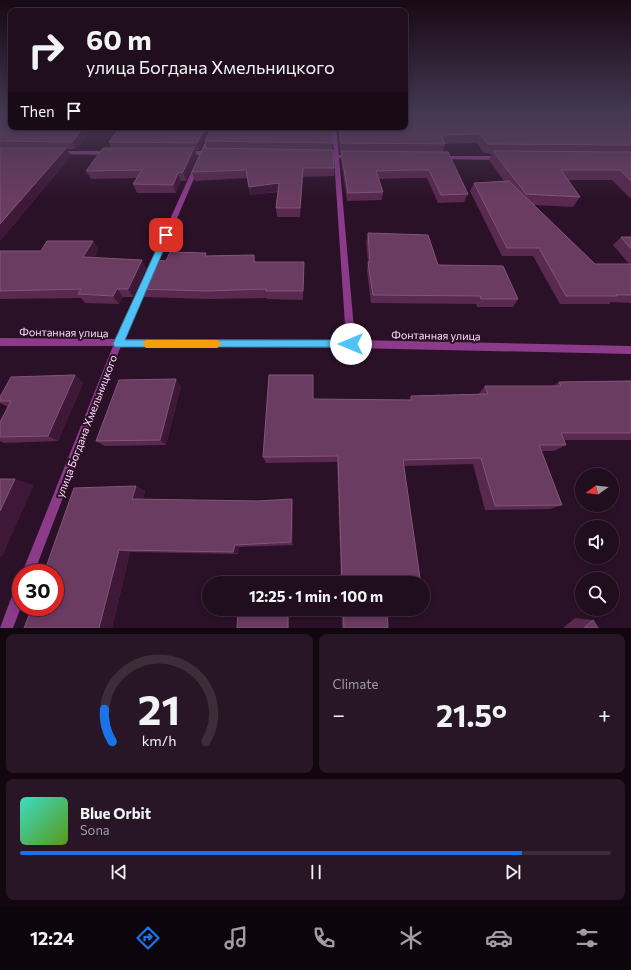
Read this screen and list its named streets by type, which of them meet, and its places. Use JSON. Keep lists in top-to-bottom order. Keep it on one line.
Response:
{"streets":{"street":["Фонтанная улица","улица Богдана Хмельницкого"]},"crossings":[["Фонтанная улица","улица Богдана Хмельницкого"]],"north":"left","page":{"turn":["60 m","улица Богдана Хмельницкого"],"then":"Then","limit":"30","trip":"12:25 · 1 min · 100 m","tile":"Climate","heat":["−","21.5°","+"],"song":["Blue Orbit","Sona"],"tabs":"12:24","gauge":["21","km/h"]}}
